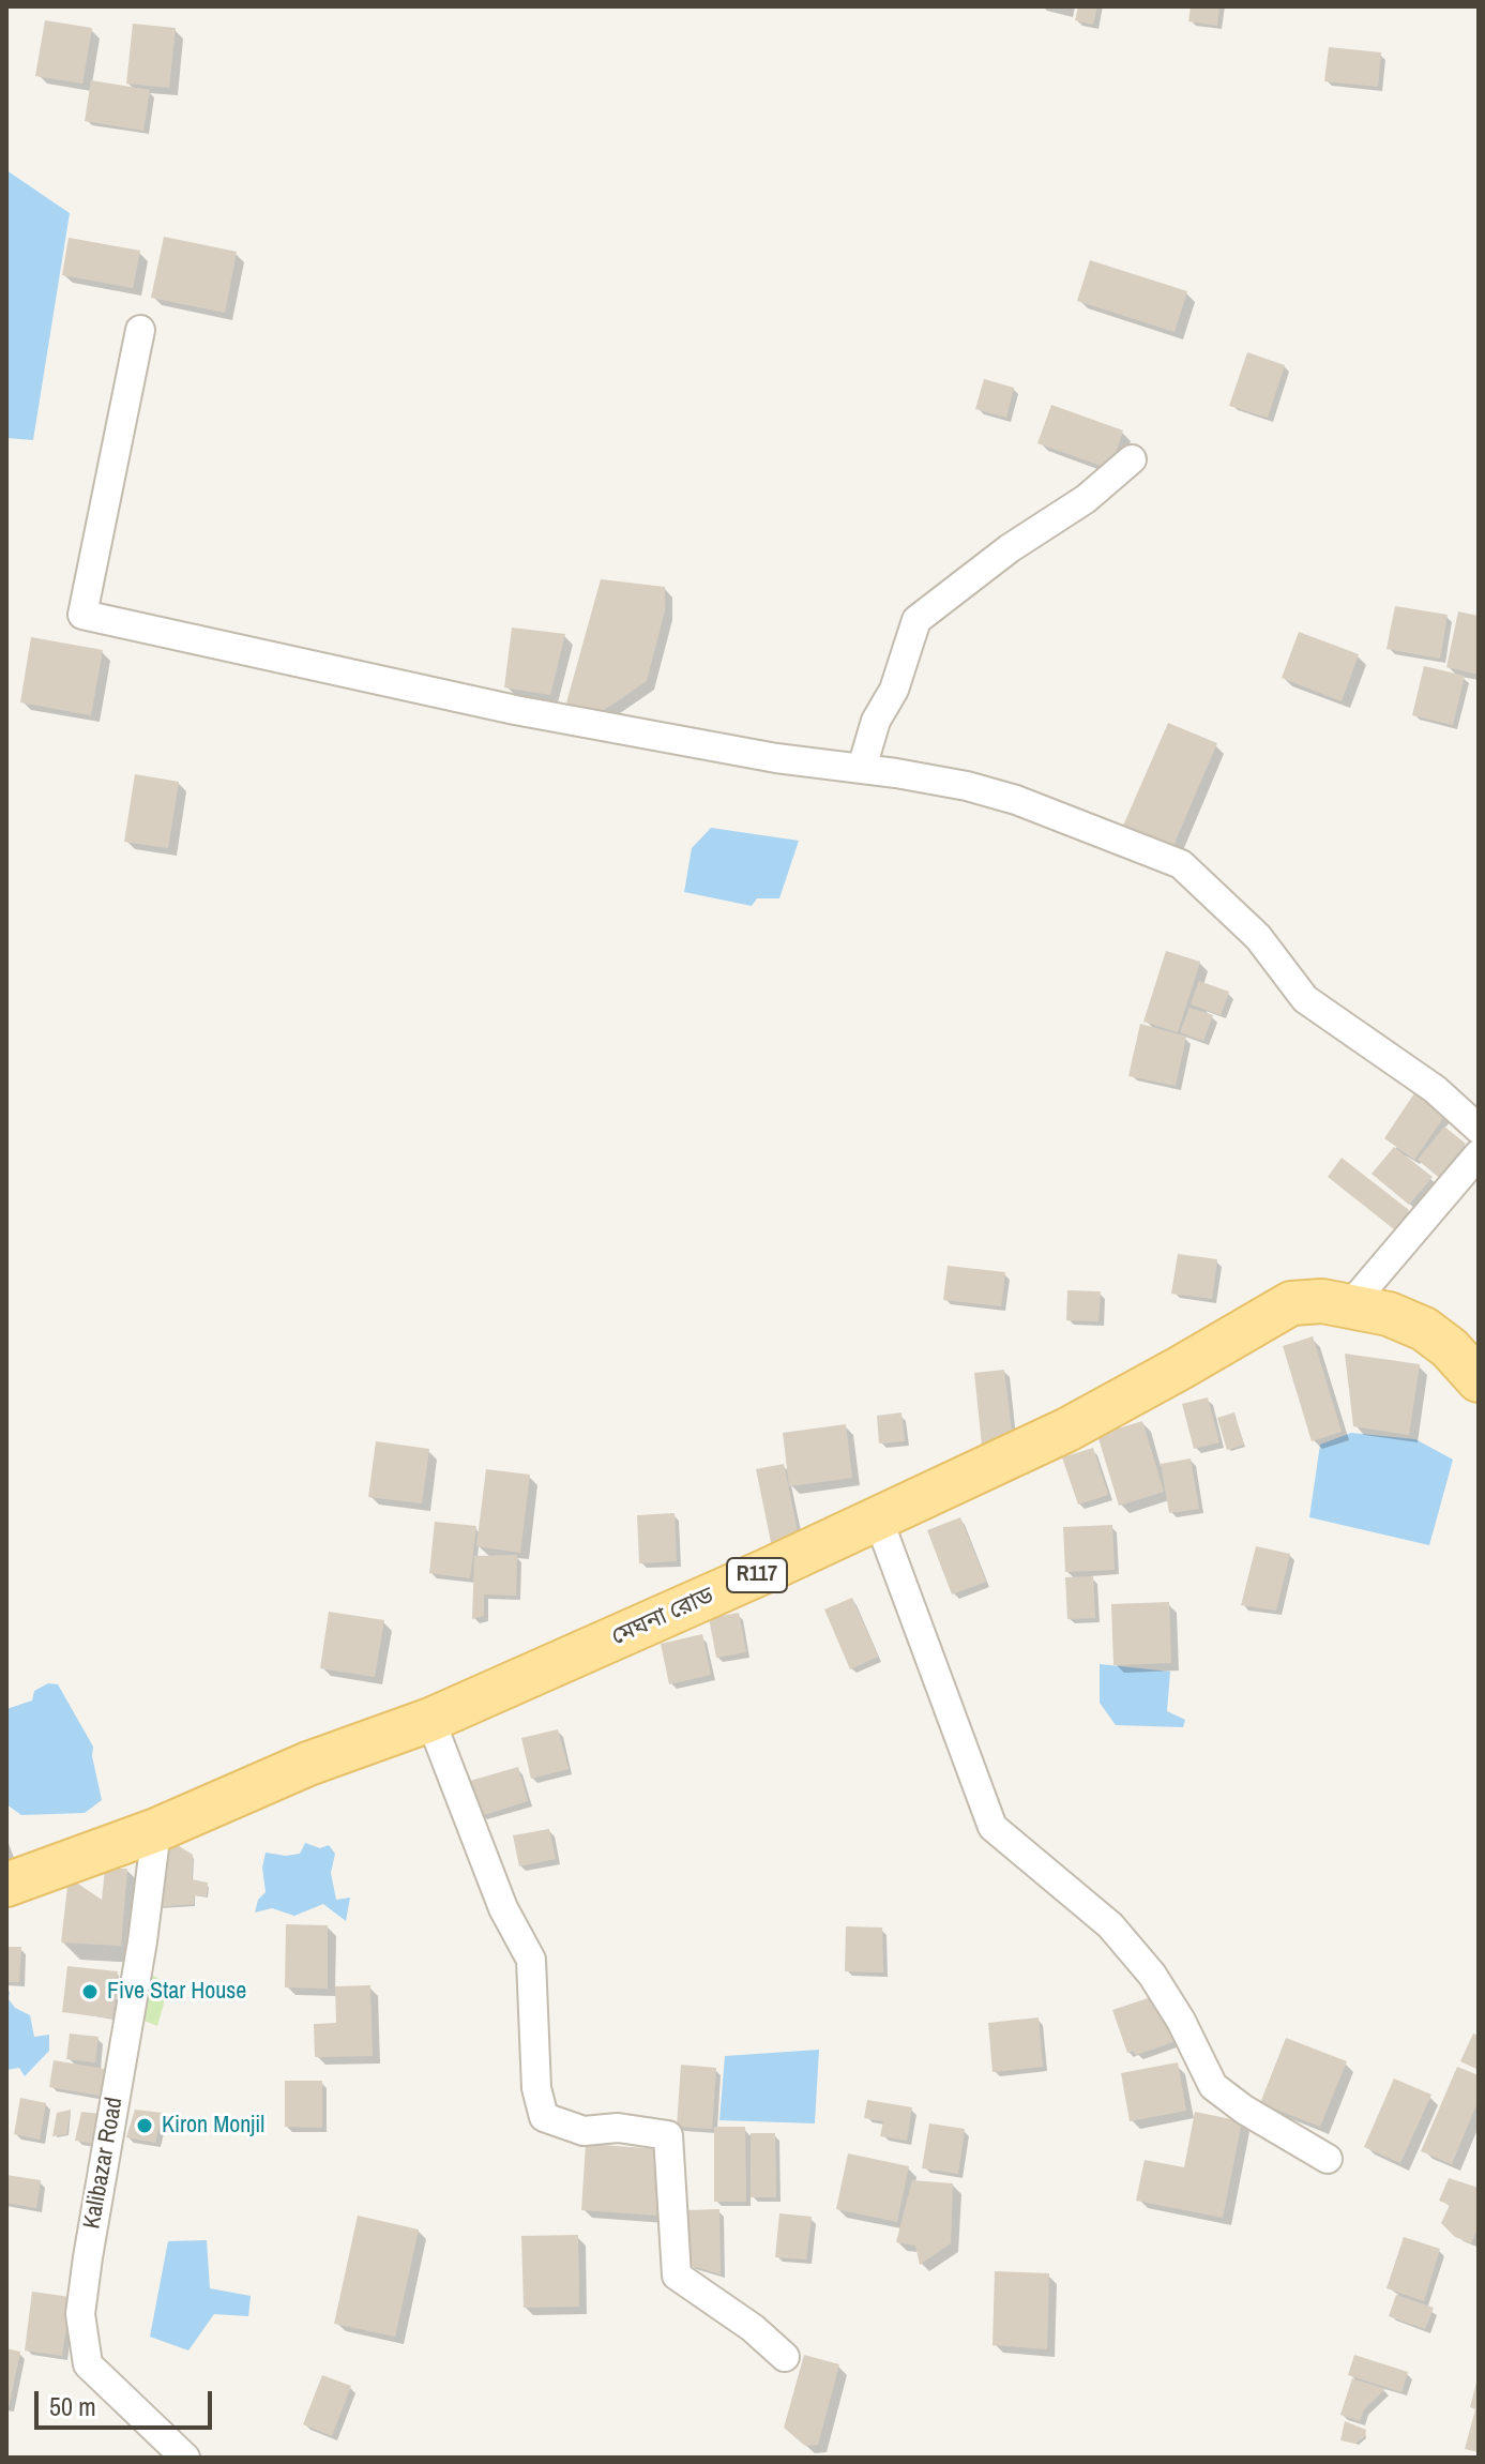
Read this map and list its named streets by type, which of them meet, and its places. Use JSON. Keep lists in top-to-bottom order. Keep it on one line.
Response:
{"streets":{"main road":["R117","মেঘনা রোড"],"street":["Kalibazar Road"]},"crossings":[["মেঘনা রোড","Kalibazar Road"]],"places":["Five Star House","Kiron Monjil"],"scale_bar":"50 m"}
